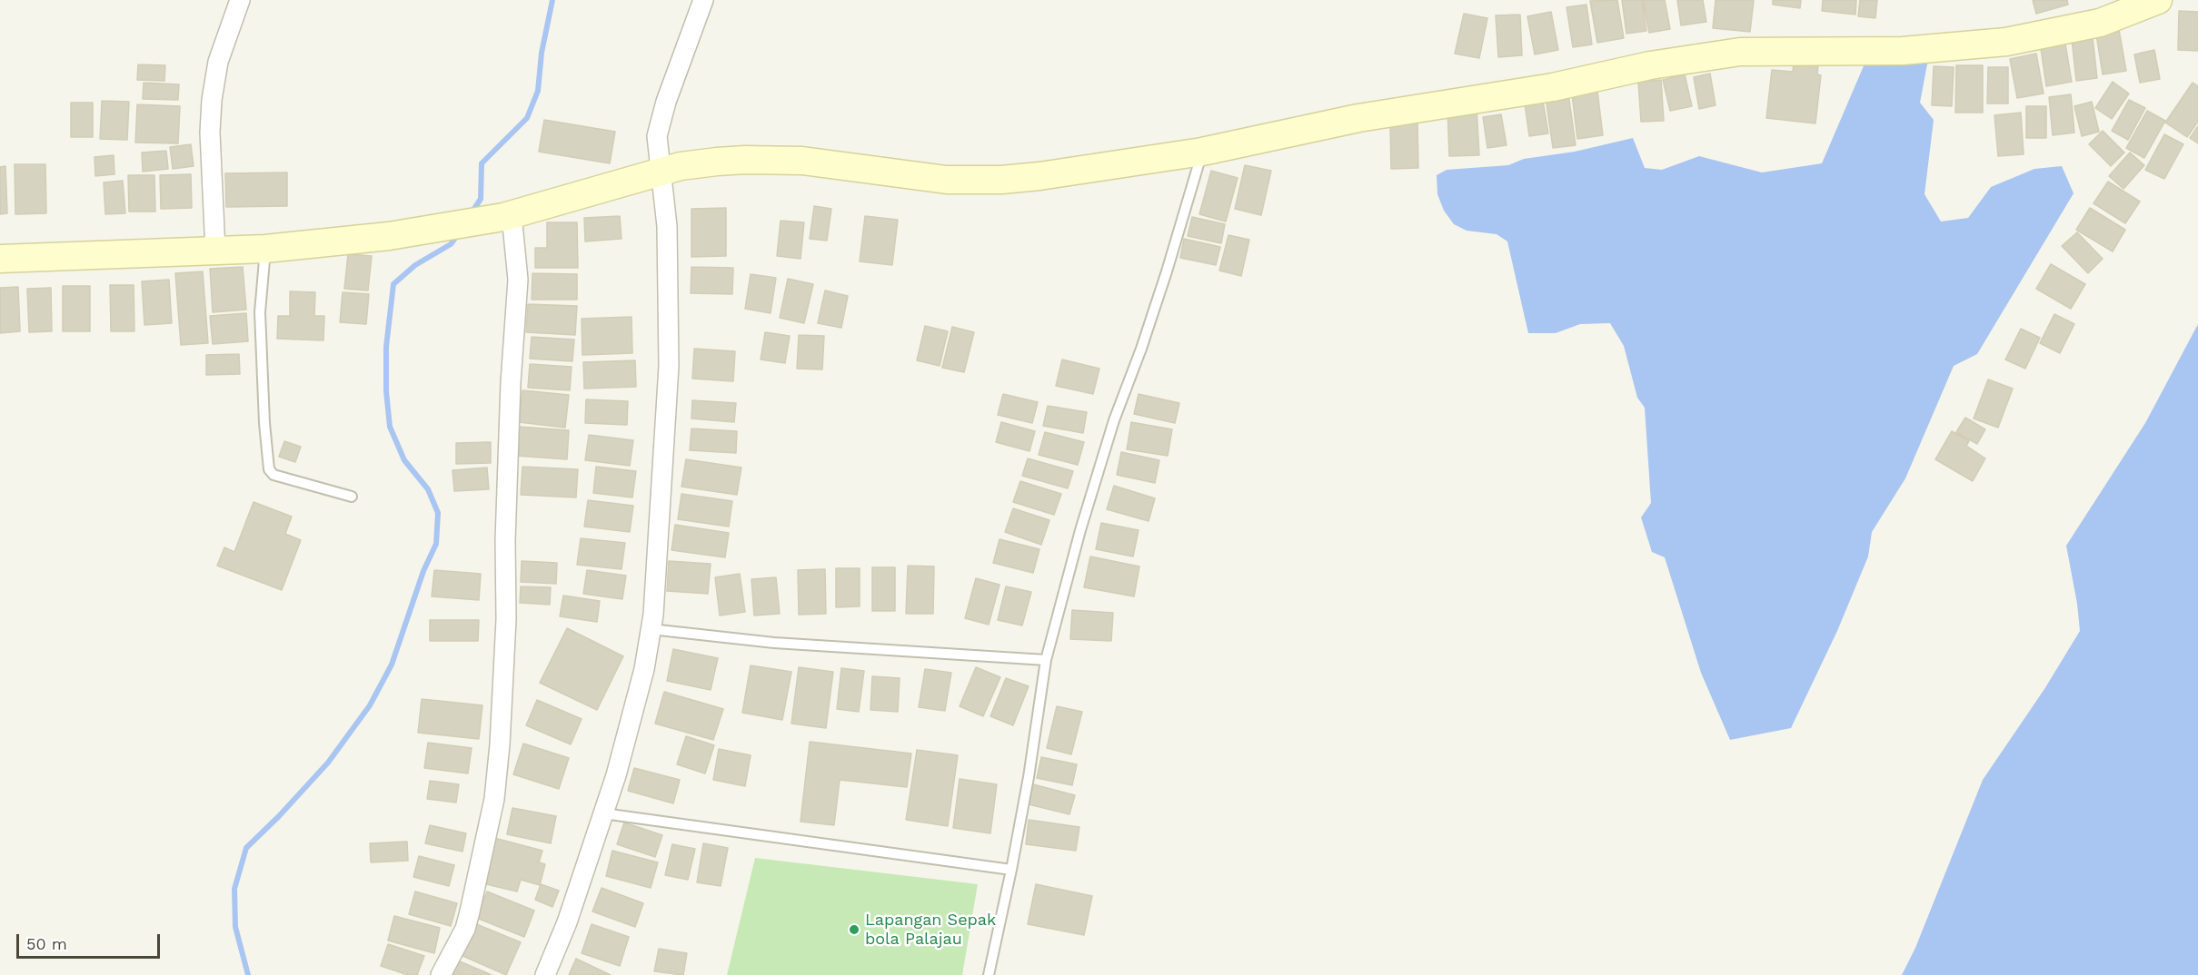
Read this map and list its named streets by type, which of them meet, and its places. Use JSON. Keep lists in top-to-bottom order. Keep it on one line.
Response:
{"places":["Lapangan Sepak bola Palajau"],"scale_bar":"50 m"}
